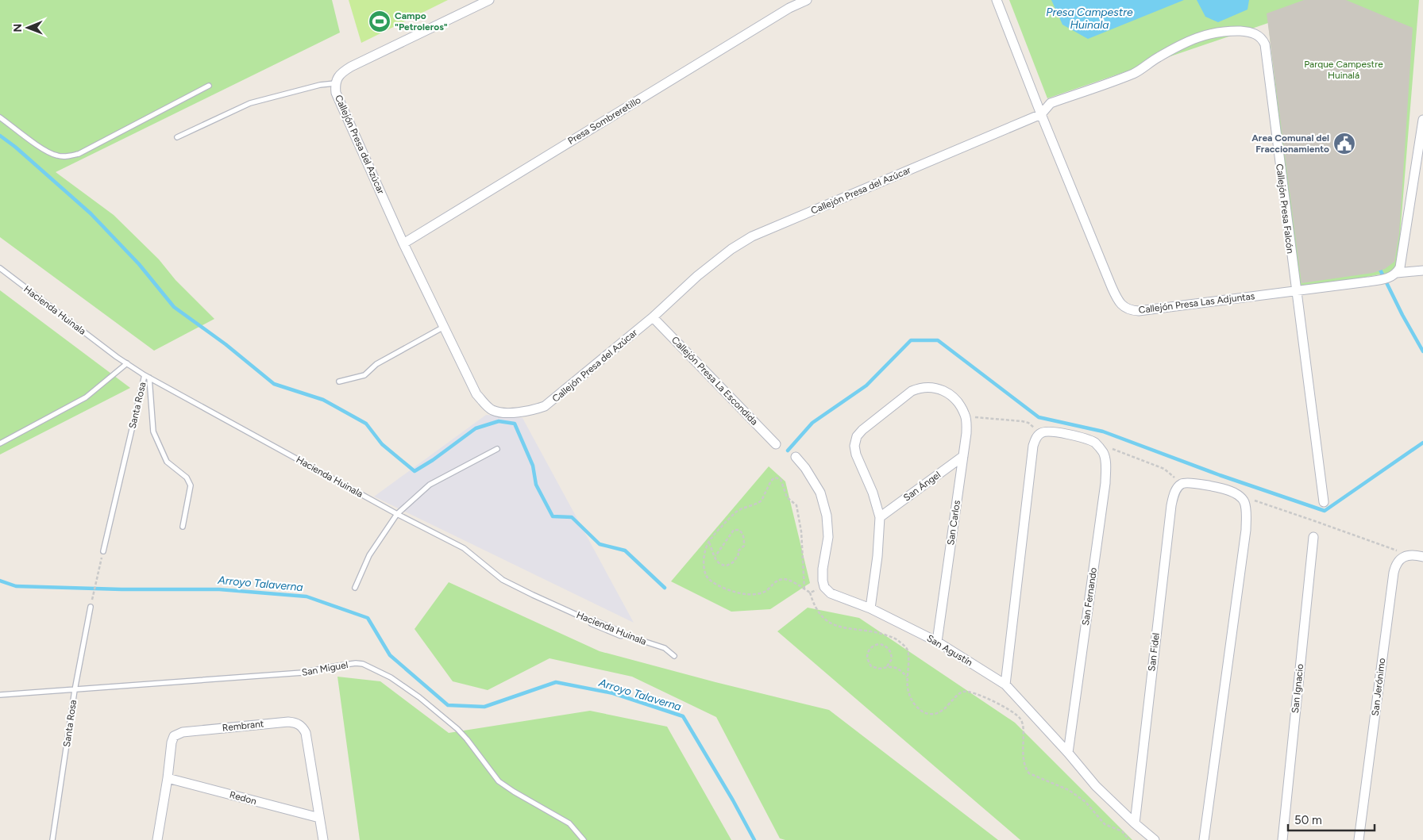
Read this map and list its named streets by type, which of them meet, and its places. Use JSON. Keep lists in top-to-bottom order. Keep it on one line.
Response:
{"streets":{"street":["Presa Sombreretillo","Callejón Presa del Azúcar","Callejón Presa Falcón","Callejón Presa Las Adjuntas","Hacienda Huinala","Callejón Presa La Escondida","San Ángel","San Carlos","San Fernando","San Agustín","San Fidel","San Jerónimo","San Ignacio","Rembrant","Redon"],"lane":["Santa Rosa","San Miguel"]},"crossings":[["Presa Sombreretillo","Callejón Presa del Azúcar"],["Callejón Presa del Azúcar","Callejón Presa Falcón"],["Callejón Presa del Azúcar","Callejón Presa Las Adjuntas"],["Callejón Presa del Azúcar","Callejón Presa La Escondida"],["Callejón Presa Falcón","Callejón Presa Las Adjuntas"],["Hacienda Huinala","Santa Rosa"],["Santa Rosa","San Miguel"],["San Ángel","San Carlos"],["San Carlos","San Agustín"],["San Fernando","San Agustín"],["San Agustín","San Fidel"],["Rembrant","Redon"]],"water":["Presa Campestre Huinala","Arroyo Talaverna"],"parks":["Parque Campestre Huinalá"],"places":{"sports":["Campo \"Petroleros\""],"public building":["Area Comunal del Fraccionamiento"]},"scale_bar":"50 m","north":"left"}
